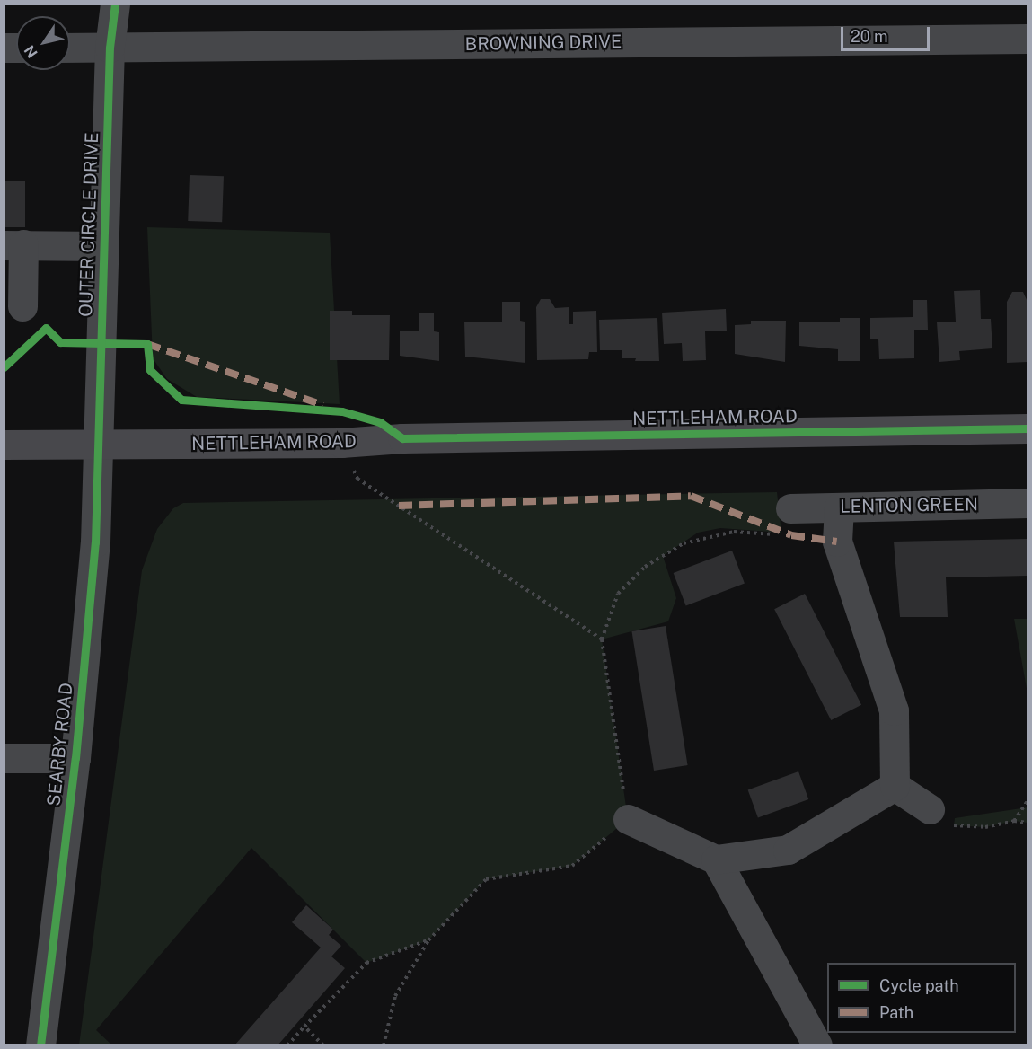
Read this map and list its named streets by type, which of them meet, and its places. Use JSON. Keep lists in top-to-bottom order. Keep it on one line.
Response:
{"streets":{"main road":["NETTLEHAM ROAD"],"street":["BROWNING DRIVE","OUTER CIRCLE DRIVE","LENTON GREEN","SEARBY ROAD"]},"crossings":[["BROWNING DRIVE","OUTER CIRCLE DRIVE"],["OUTER CIRCLE DRIVE","NETTLEHAM ROAD"],["OUTER CIRCLE DRIVE","SEARBY ROAD"],["NETTLEHAM ROAD","SEARBY ROAD"]],"legend":["Cycle path","Path"],"scale_bar":"20 m","north":"bottom left"}
